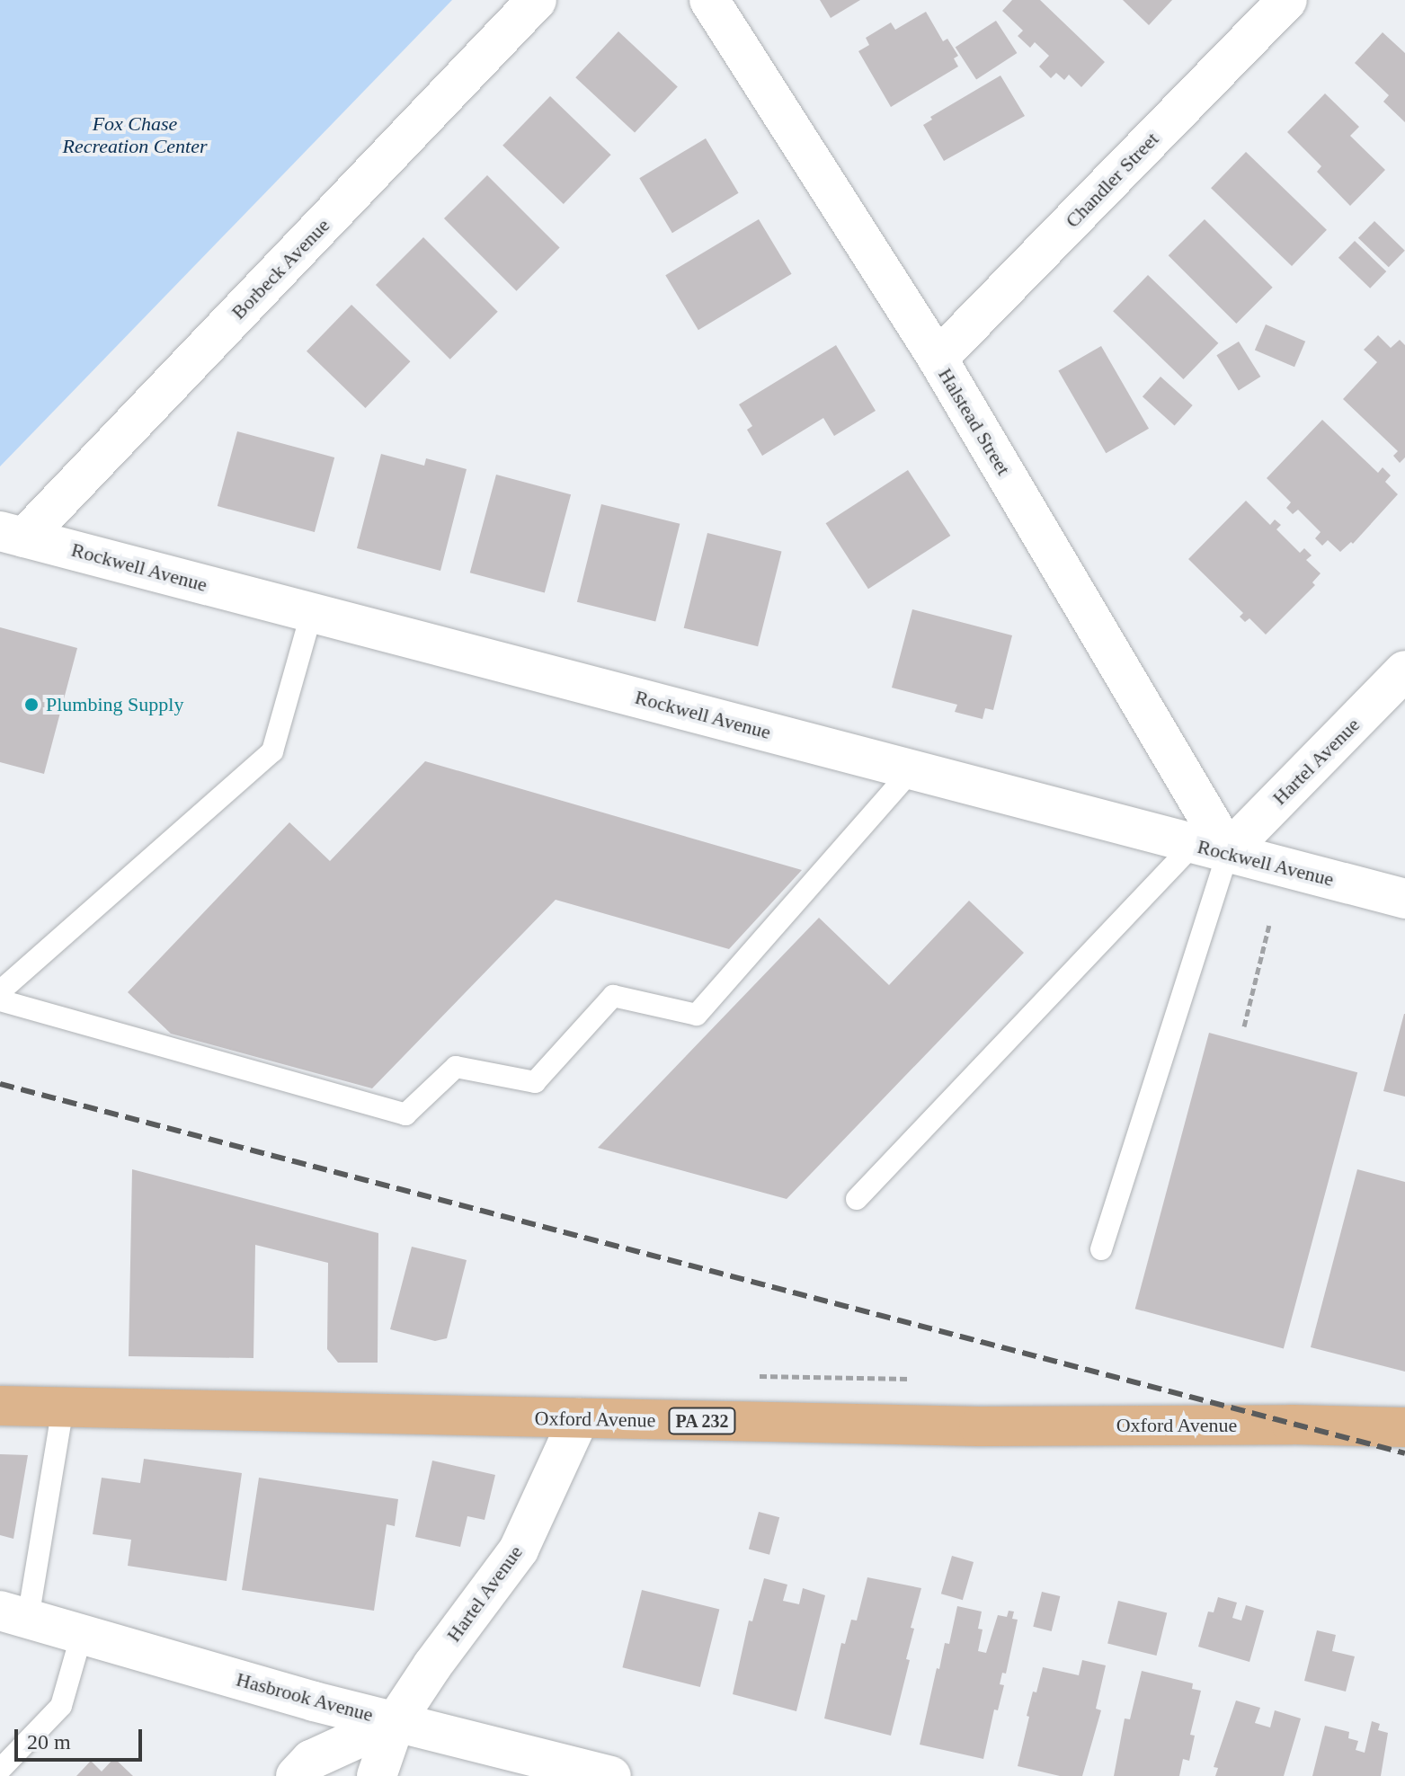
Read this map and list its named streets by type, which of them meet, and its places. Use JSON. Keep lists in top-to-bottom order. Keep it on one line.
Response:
{"streets":{"main road":["Oxford Avenue","PA 232"],"street":["Chandler Street","Borbeck Avenue","Halstead Street","Rockwell Avenue","Hartel Avenue","Hasbrook Avenue"]},"crossings":[["Chandler Street","Halstead Street"],["Borbeck Avenue","Rockwell Avenue"],["Halstead Street","Rockwell Avenue"],["Halstead Street","Hartel Avenue"],["Rockwell Avenue","Hartel Avenue"],["Hartel Avenue","Oxford Avenue"],["Hartel Avenue","Hasbrook Avenue"]],"parks":["Fox Chase Recreation Center"],"places":["Plumbing Supply"],"scale_bar":"20 m"}
